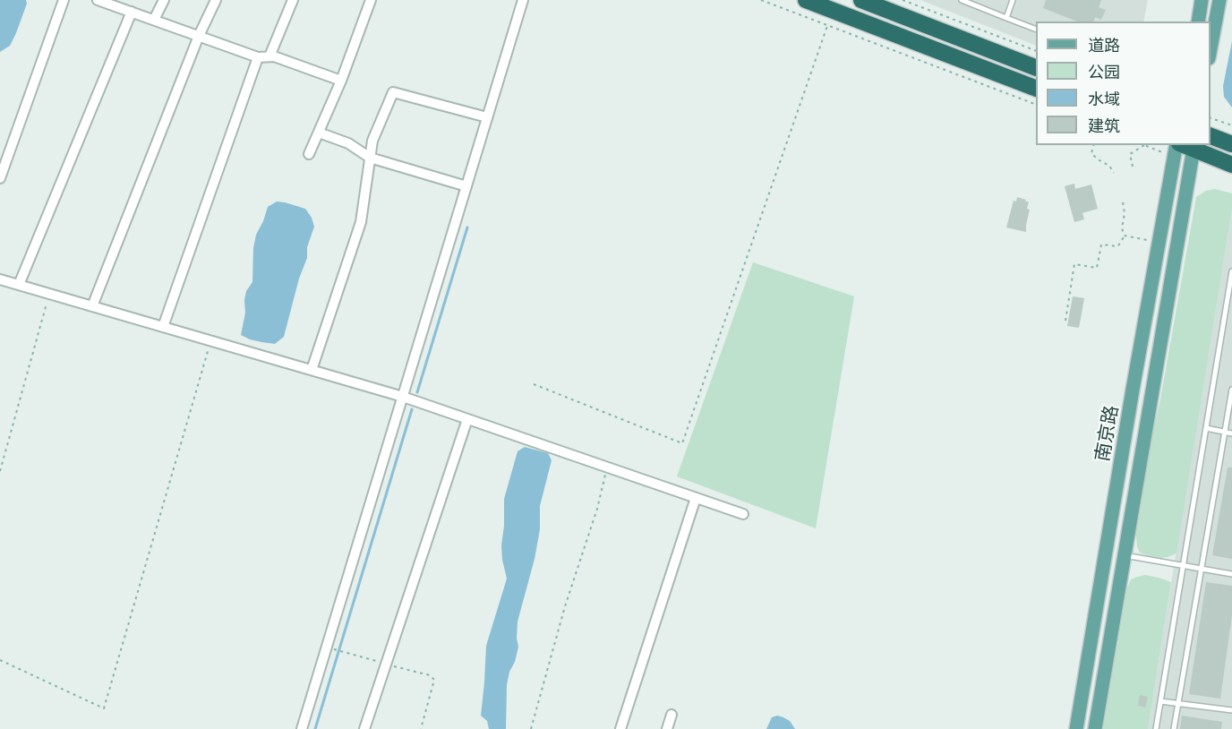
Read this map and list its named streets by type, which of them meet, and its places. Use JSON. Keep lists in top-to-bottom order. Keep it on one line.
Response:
{"streets":{"main road":["南京路"]},"legend":["道路","公园","水域","建筑"]}
